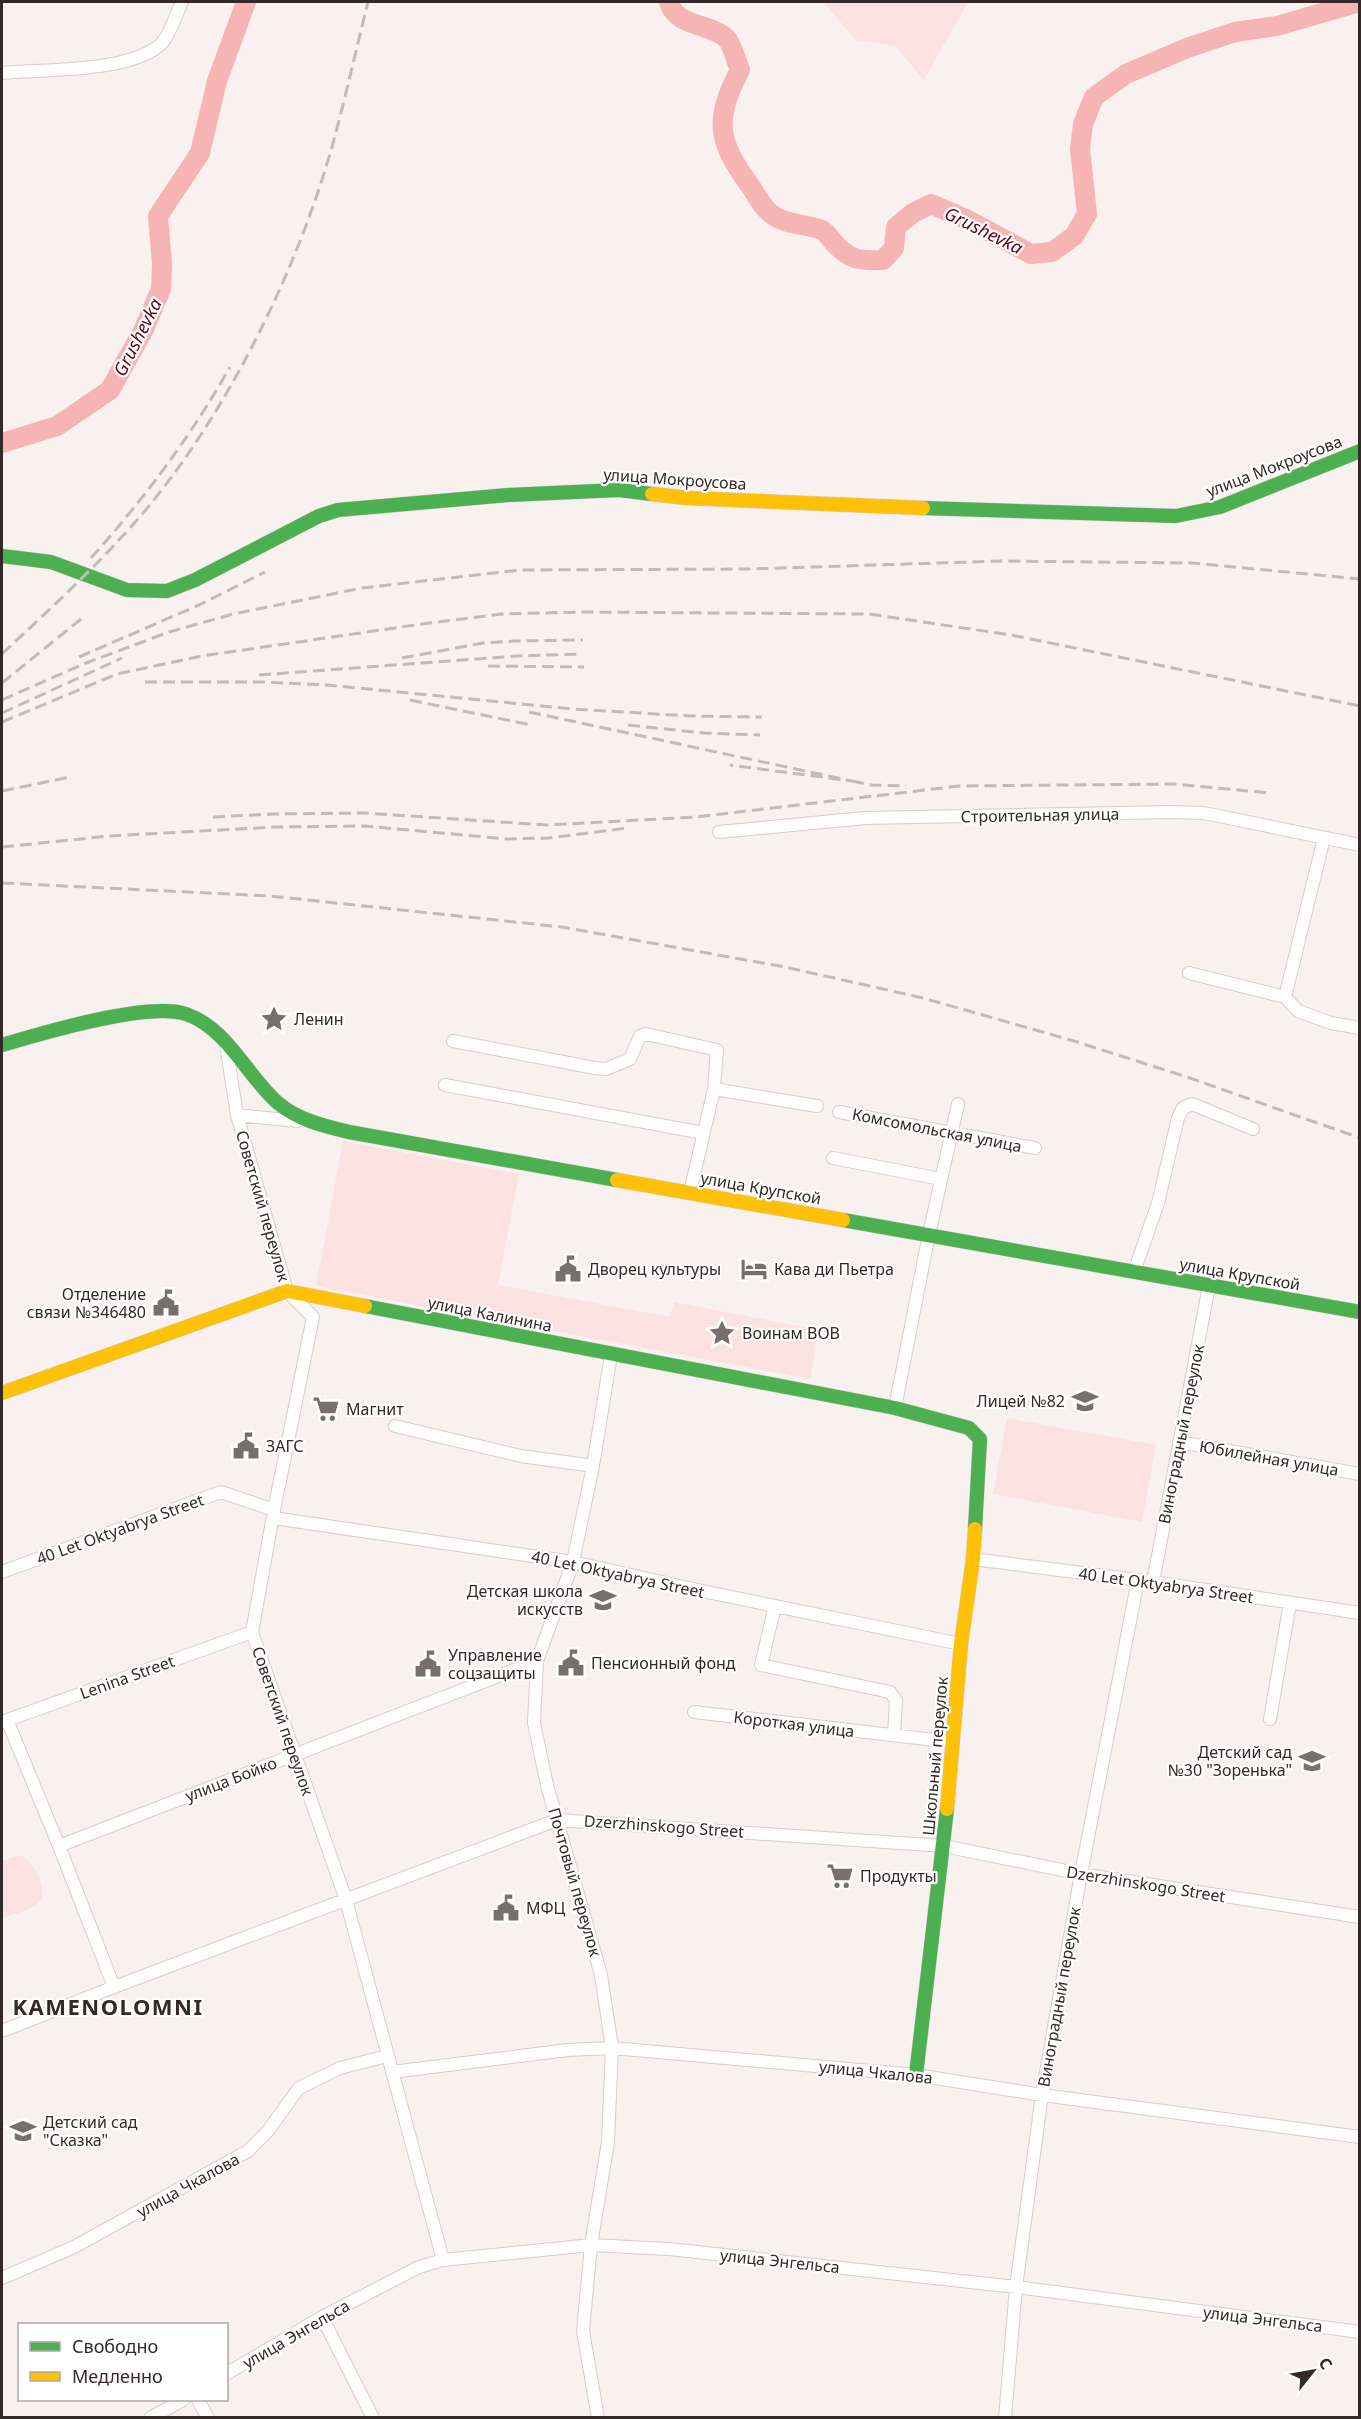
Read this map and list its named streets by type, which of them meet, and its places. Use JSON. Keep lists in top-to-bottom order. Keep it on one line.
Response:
{"streets":{"street":["улица Мокроусова","Строительная улица","Комсомольская улица","улица Крупской","Советский переулок","улица Калинина","Виноградный переулок","Юбилейная улица","40 Let Oktyabrya Street","Lenina Street","Короткая улица","Школьный переулок","улица Бойко","Dzerzhinskogo Street","Почтовый переулок","улица Чкалова","улица Энгельса"]},"crossings":[["улица Крупской","Советский переулок"],["улица Крупской","Виноградный переулок"],["Советский переулок","улица Калинина"],["Советский переулок","40 Let Oktyabrya Street"],["Советский переулок","Lenina Street"],["Советский переулок","улица Бойко"],["Советский переулок","Dzerzhinskogo Street"],["Советский переулок","улица Чкалова"],["Советский переулок","улица Энгельса"],["улица Калинина","Школьный переулок"],["улица Калинина","Почтовый переулок"],["Виноградный переулок","Юбилейная улица"],["Виноградный переулок","40 Let Oktyabrya Street"],["Виноградный переулок","Dzerzhinskogo Street"],["Виноградный переулок","улица Чкалова"],["Виноградный переулок","улица Энгельса"],["40 Let Oktyabrya Street","Школьный переулок"],["40 Let Oktyabrya Street","Почтовый переулок"],["Короткая улица","Школьный переулок"],["Школьный переулок","Dzerzhinskogo Street"],["Школьный переулок","улица Чкалова"],["улица Бойко","Почтовый переулок"],["Dzerzhinskogo Street","Почтовый переулок"],["Почтовый переулок","улица Чкалова"],["Почтовый переулок","улица Энгельса"]],"districts":["KAMENOLOMNI"],"water":["Grushevka"],"places":{"place":["Ленин","Воинам ВОВ"],"public building":["Дворец культуры","Отделение связи №346480","ЗАГС","Пенсионный фонд","Управление соцзащиты","МФЦ"],"hotel":["Кава ди Пьетра"],"school or university":["Лицей №82","Детская школа искусств","Детский сад №30 \"Зоренька\"","Детский сад \"Сказка\""],"supermarket":["Магнит","Продукты"]},"legend":["Свободно","Медленно"],"north":"top right"}
